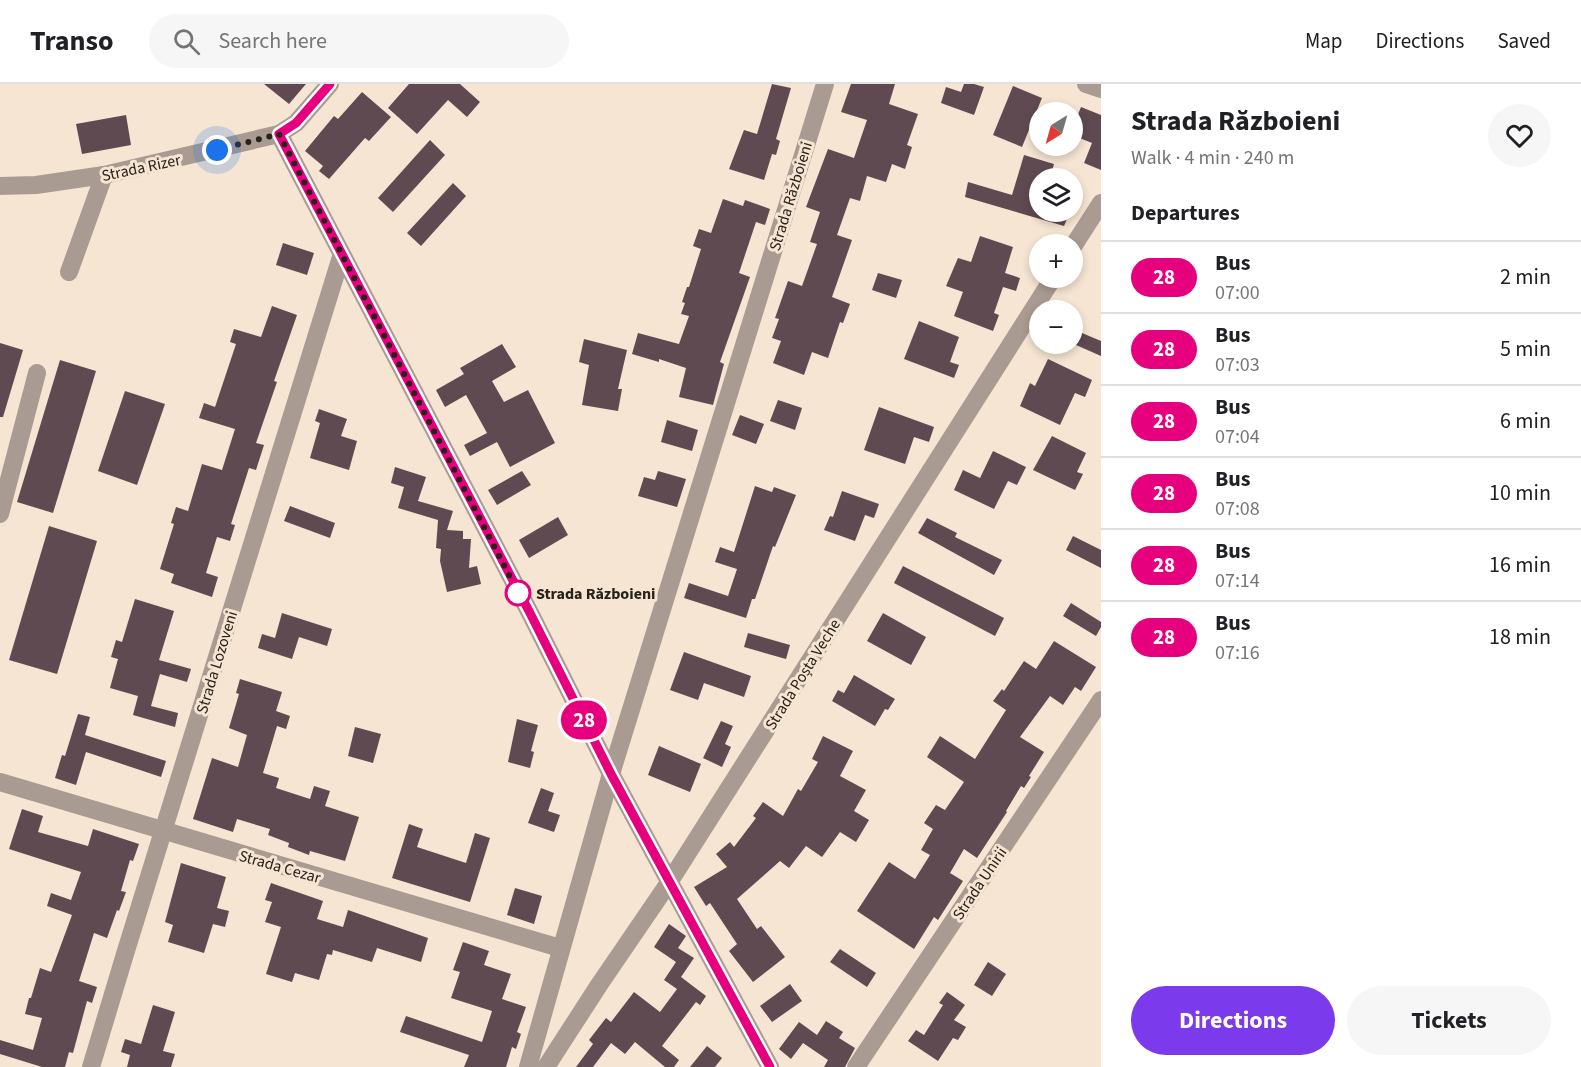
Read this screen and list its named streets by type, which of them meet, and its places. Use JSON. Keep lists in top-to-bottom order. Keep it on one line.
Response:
{"streets":{"street":["Strada Rizer","Strada Războieni","Strada Lozoveni","Strada Poșta Veche","Strada Cezar","Strada Unirii"]},"crossings":[["Strada Războieni","Strada Cezar"],["Strada Lozoveni","Strada Cezar"]],"places":["Strada Războieni"],"lines":["bus line 28"],"north":"bottom left","page":{"header":"Transo","search":"Search here","nav":["Map","Directions","Saved"],"on_map":"28","heading":[["Strada Războieni","Walk · 4 min · 240 m"],"Departures"],"map_buttons":["+","−"],"list":[{"mark":"28","name":"Bus","note":"07:00","value":"2 min"},{"mark":"28","name":"Bus","note":"07:03","value":"5 min"},{"mark":"28","name":"Bus","note":"07:04","value":"6 min"},{"mark":"28","name":"Bus","note":"07:08","value":"10 min"},{"mark":"28","name":"Bus","note":"07:14","value":"16 min"},{"mark":"28","name":"Bus","note":"07:16","value":"18 min"}],"buttons":["Directions","Tickets"]}}
